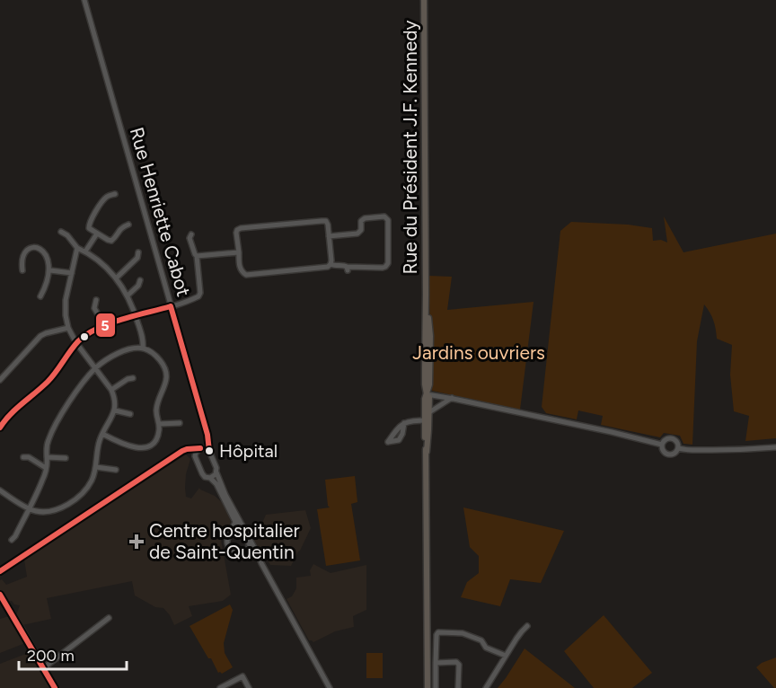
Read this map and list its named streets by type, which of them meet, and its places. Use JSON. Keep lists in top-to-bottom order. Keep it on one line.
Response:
{"streets":{"main road":["Rue du Président J.F. Kennedy"],"street":["Rue Henriette Cabot"]},"parks":["Jardins ouvriers"],"places":{"other":["Hôpital"],"health":["Centre hospitalier de Saint-Quentin"]},"lines":["transit line 5"],"scale_bar":"200 m"}
